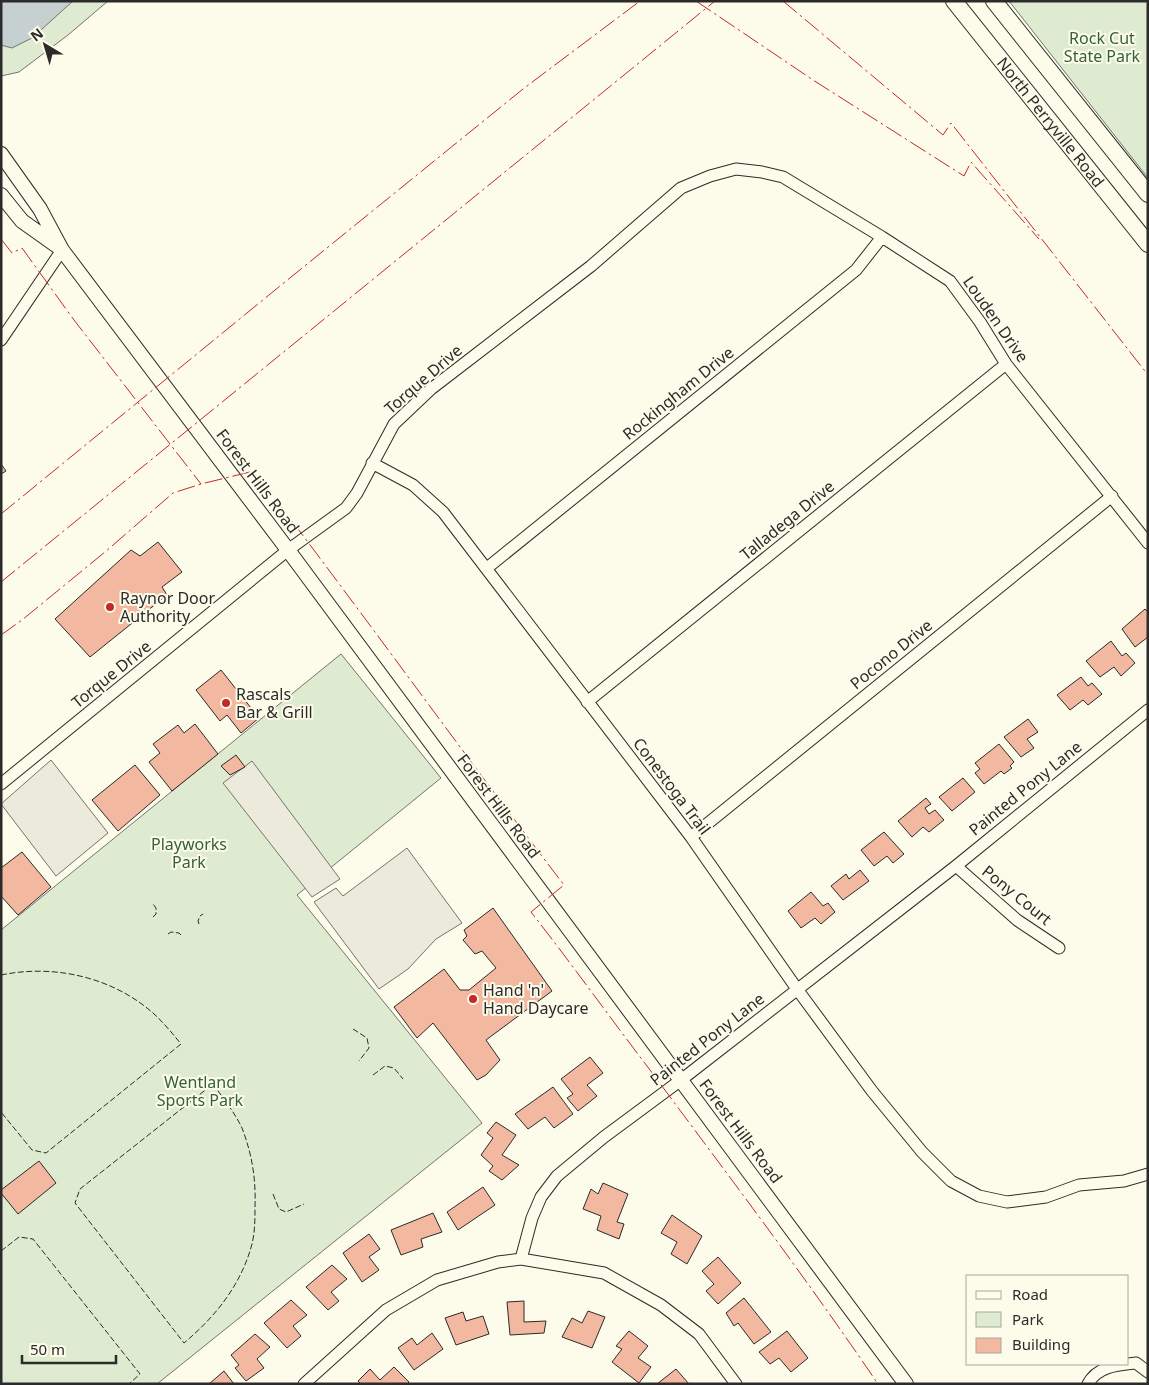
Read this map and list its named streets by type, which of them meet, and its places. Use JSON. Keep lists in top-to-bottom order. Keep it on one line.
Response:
{"streets":{"main road":["North Perryville Road"],"street":["Louden Drive","Torque Drive","Rockingham Drive","Forest Hills Road","Talladega Drive","Pocono Drive","Conestoga Trail","Painted Pony Lane","Pony Court"]},"crossings":[["Louden Drive","Torque Drive"],["Louden Drive","Rockingham Drive"],["Louden Drive","Talladega Drive"],["Louden Drive","Pocono Drive"],["Torque Drive","Forest Hills Road"],["Torque Drive","Conestoga Trail"],["Rockingham Drive","Conestoga Trail"],["Forest Hills Road","Painted Pony Lane"],["Talladega Drive","Conestoga Trail"],["Pocono Drive","Conestoga Trail"],["Conestoga Trail","Painted Pony Lane"],["Painted Pony Lane","Pony Court"]],"parks":["Rock Cut State Park","Playworks Park","Wentland Sports Park"],"places":["Raynor Door Authority","Rascals Bar & Grill","Hand 'n' Hand Daycare"],"legend":["Road","Park","Building"],"scale_bar":"50 m","north":"top left"}
